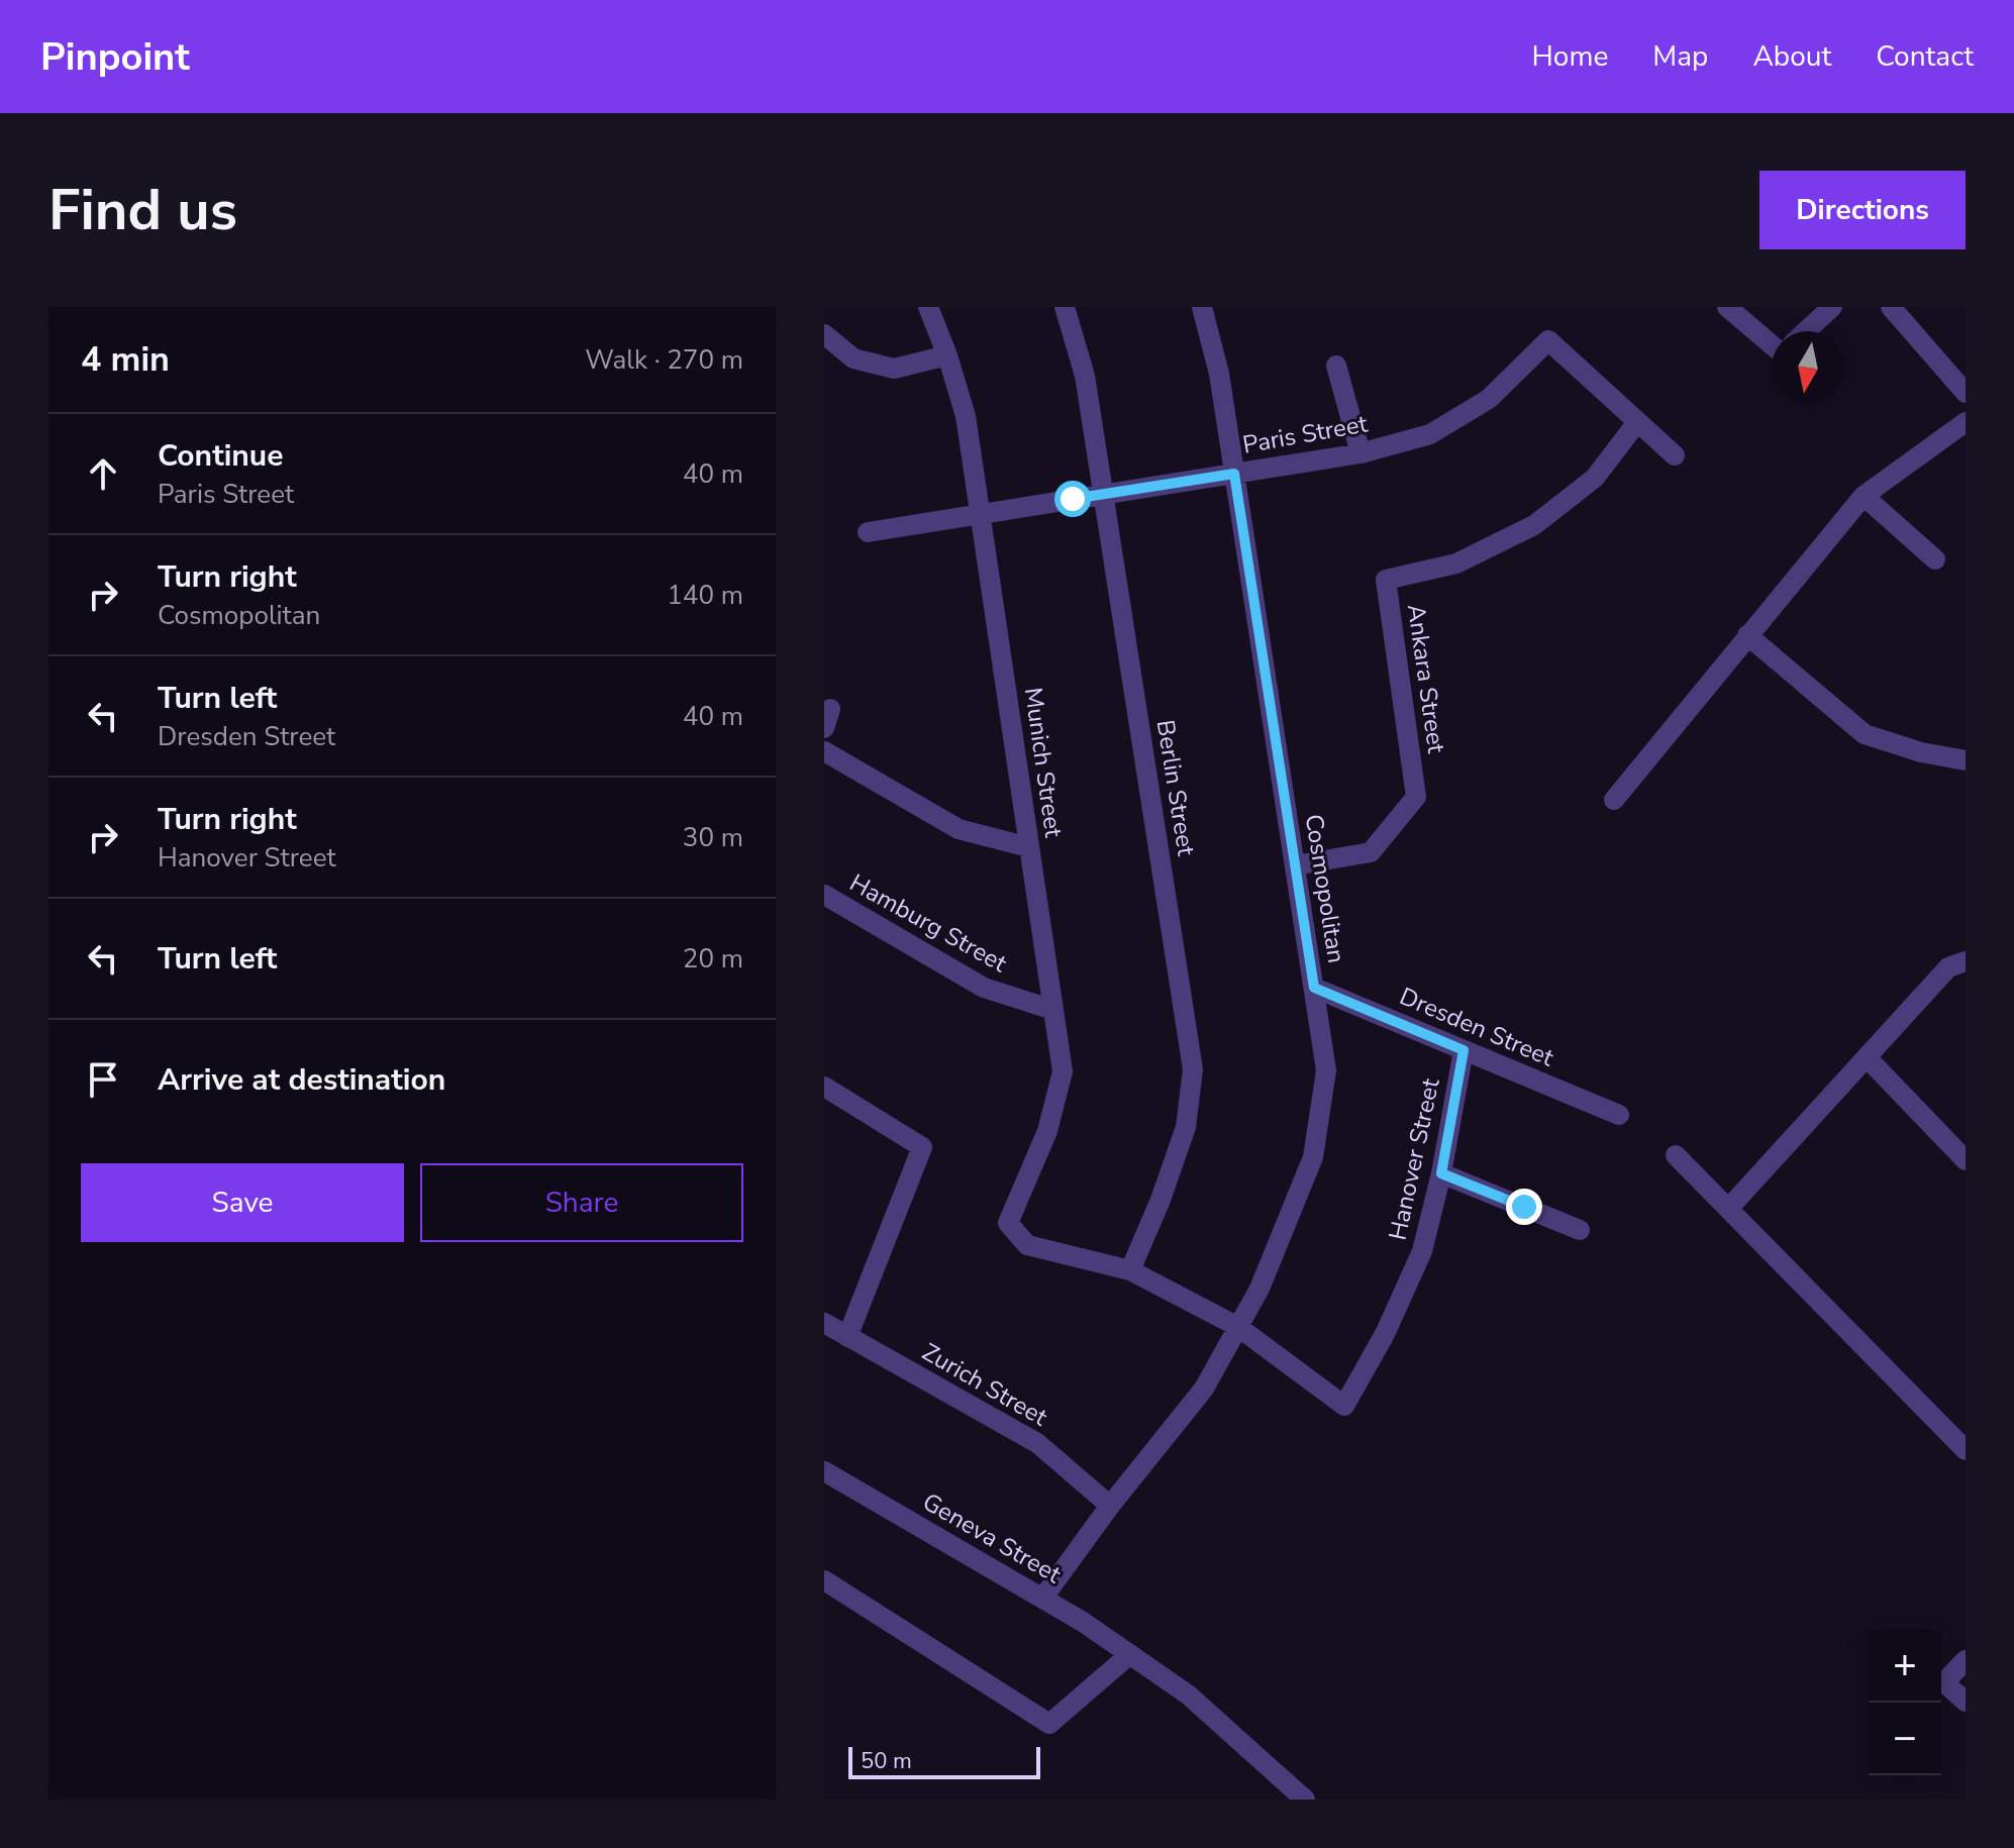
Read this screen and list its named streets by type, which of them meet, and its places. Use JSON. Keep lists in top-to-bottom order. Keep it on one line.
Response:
{"streets":{"street":["Paris Street","Ankara Street","Munich Street","Berlin Street","Cosmopolitan","Hamburg Street","Dresden Street","Hanover Street","Zurich Street","Geneva Street"]},"crossings":[["Paris Street","Ankara Street"],["Paris Street","Munich Street"],["Paris Street","Berlin Street"],["Paris Street","Cosmopolitan"],["Ankara Street","Cosmopolitan"],["Munich Street","Berlin Street"],["Munich Street","Hamburg Street"],["Cosmopolitan","Dresden Street"],["Cosmopolitan","Hanover Street"],["Cosmopolitan","Zurich Street"],["Cosmopolitan","Geneva Street"],["Dresden Street","Hanover Street"]],"scale_bar":"50 m","north":"bottom","page":{"header":"Pinpoint","nav":["Home","Map","About","Contact"],"buttons":["Directions",["Save","Share"]],"title":"Find us","heading":["4 min","Walk · 270 m"],"list":[["Continue","Paris Street","40 m"],["Turn right","Cosmopolitan","140 m"],["Turn left","Dresden Street","40 m"],["Turn right","Hanover Street","30 m"],["Turn left","20 m"],"Arrive at destination"],"map_buttons":["+","−"],"scale":"50 m"}}
